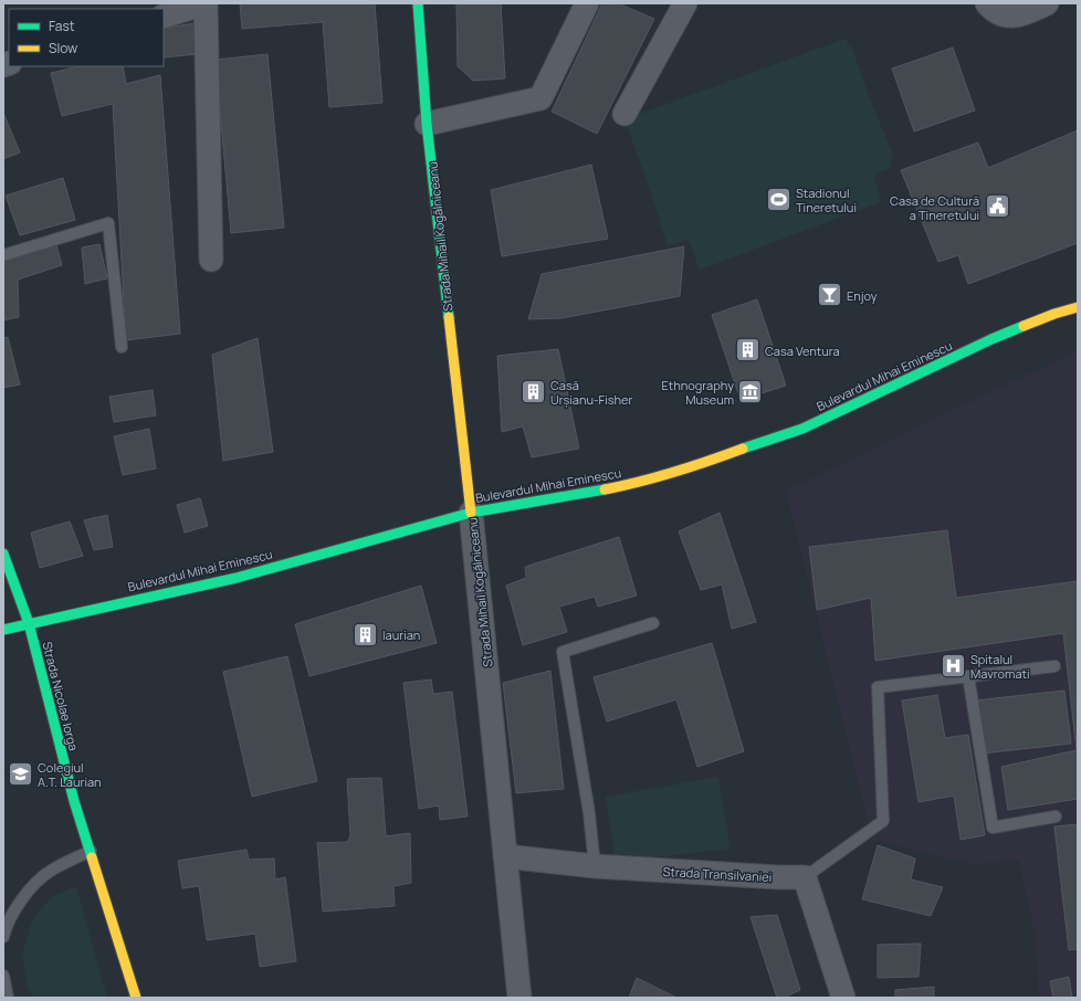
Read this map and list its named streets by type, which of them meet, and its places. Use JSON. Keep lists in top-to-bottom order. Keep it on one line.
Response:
{"streets":{"main road":["Strada Mihail Kogălniceanu","Bulevardul Mihai Eminescu","Strada Nicolae Iorga"],"street":["Strada Transilvaniei"]},"crossings":[["Strada Mihail Kogălniceanu","Bulevardul Mihai Eminescu"],["Strada Mihail Kogălniceanu","Strada Transilvaniei"],["Bulevardul Mihai Eminescu","Strada Nicolae Iorga"]],"places":{"sports":["Stadionul Tineretului"],"public building":["Casa de Cultură a Tineretului"],"bar":["Enjoy"],"building":["Casa Ventura","Casă Urșianu-Fisher","laurian"],"museum":["Ethnography Museum"],"hospital":["Spitalul Mavromati"],"school or university":["Colegiul A.T. Laurian"]},"legend":["Fast","Slow"]}
